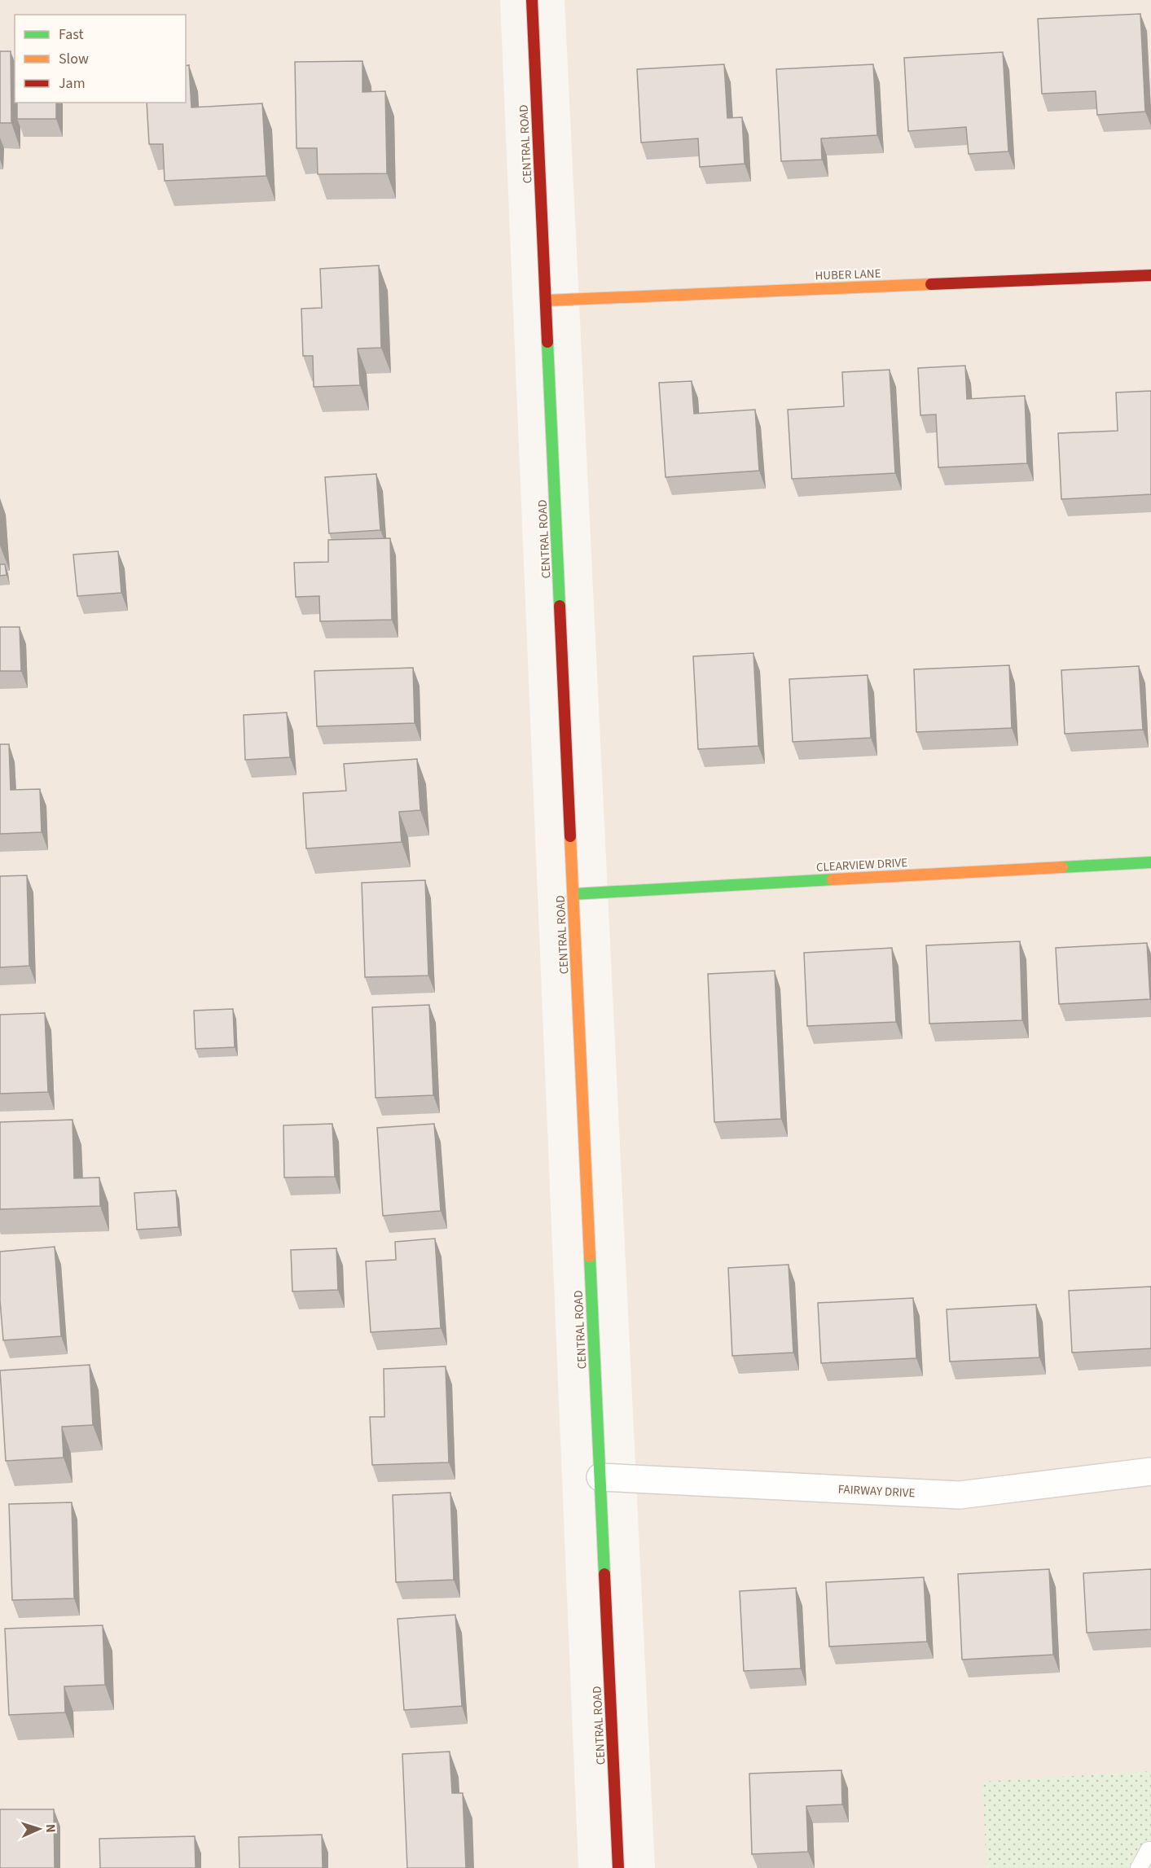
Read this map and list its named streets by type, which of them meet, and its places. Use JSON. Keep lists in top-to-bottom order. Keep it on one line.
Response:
{"streets":{"main road":["CENTRAL ROAD","HUBER LANE","CLEARVIEW DRIVE"],"street":["FAIRWAY DRIVE"]},"crossings":[["CENTRAL ROAD","HUBER LANE"],["CENTRAL ROAD","CLEARVIEW DRIVE"],["CENTRAL ROAD","FAIRWAY DRIVE"]],"legend":["Fast","Slow","Jam"],"north":"right"}
